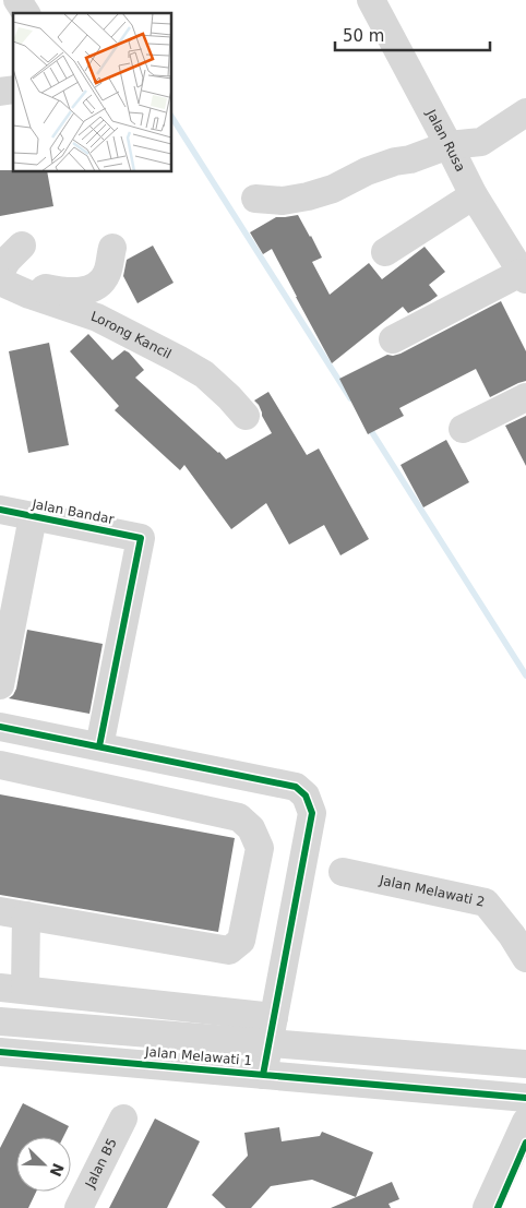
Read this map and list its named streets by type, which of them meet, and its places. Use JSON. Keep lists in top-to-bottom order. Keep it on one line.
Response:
{"streets":{"street":["Jalan Rusa","Lorong Kancil","Jalan Bandar","Jalan Melawati 2","Jalan Melawati 1","Jalan B5"]},"scale_bar":"50 m","north":"bottom right"}
